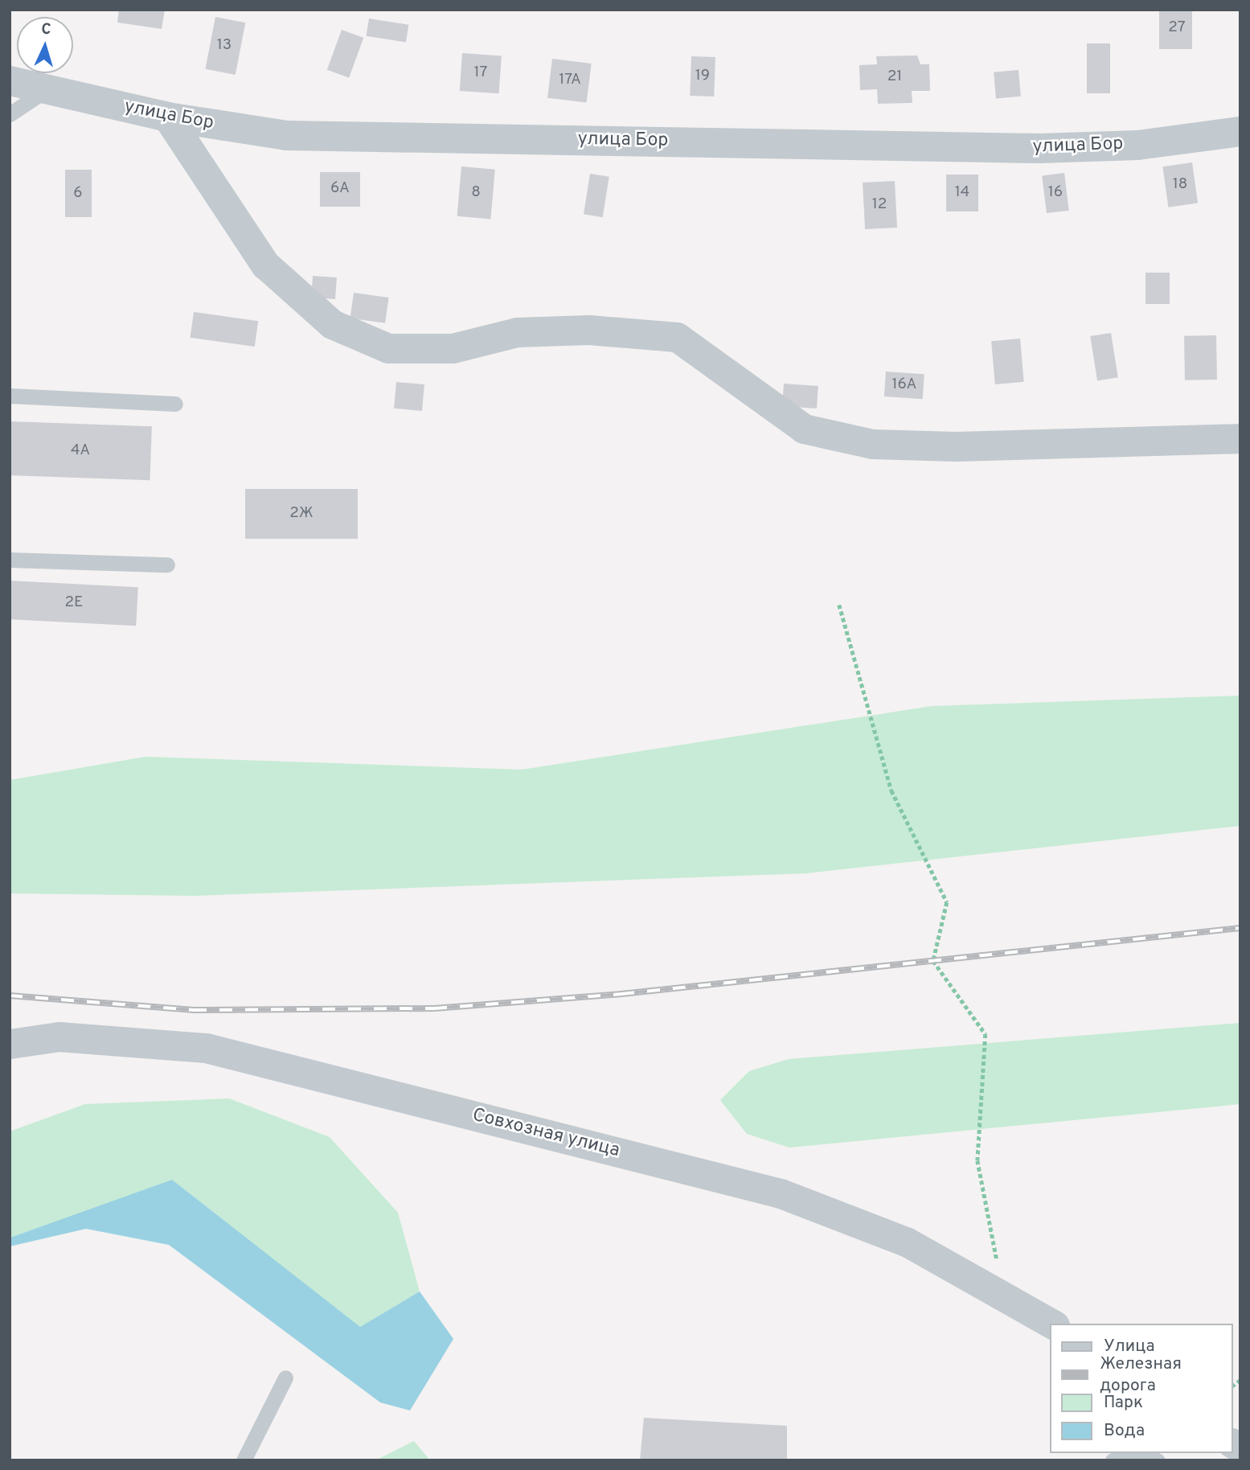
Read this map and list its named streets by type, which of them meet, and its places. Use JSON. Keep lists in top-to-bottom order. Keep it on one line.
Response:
{"streets":{"street":["улица Бор","Совхозная улица"]},"house_numbers":["27","13","17","19","21","17А","18","6А","8","14","16","6","12","16А","4А","2Ж","2Е"],"legend":["Улица","Железная дорога","Парк","Вода"],"north":"top"}
